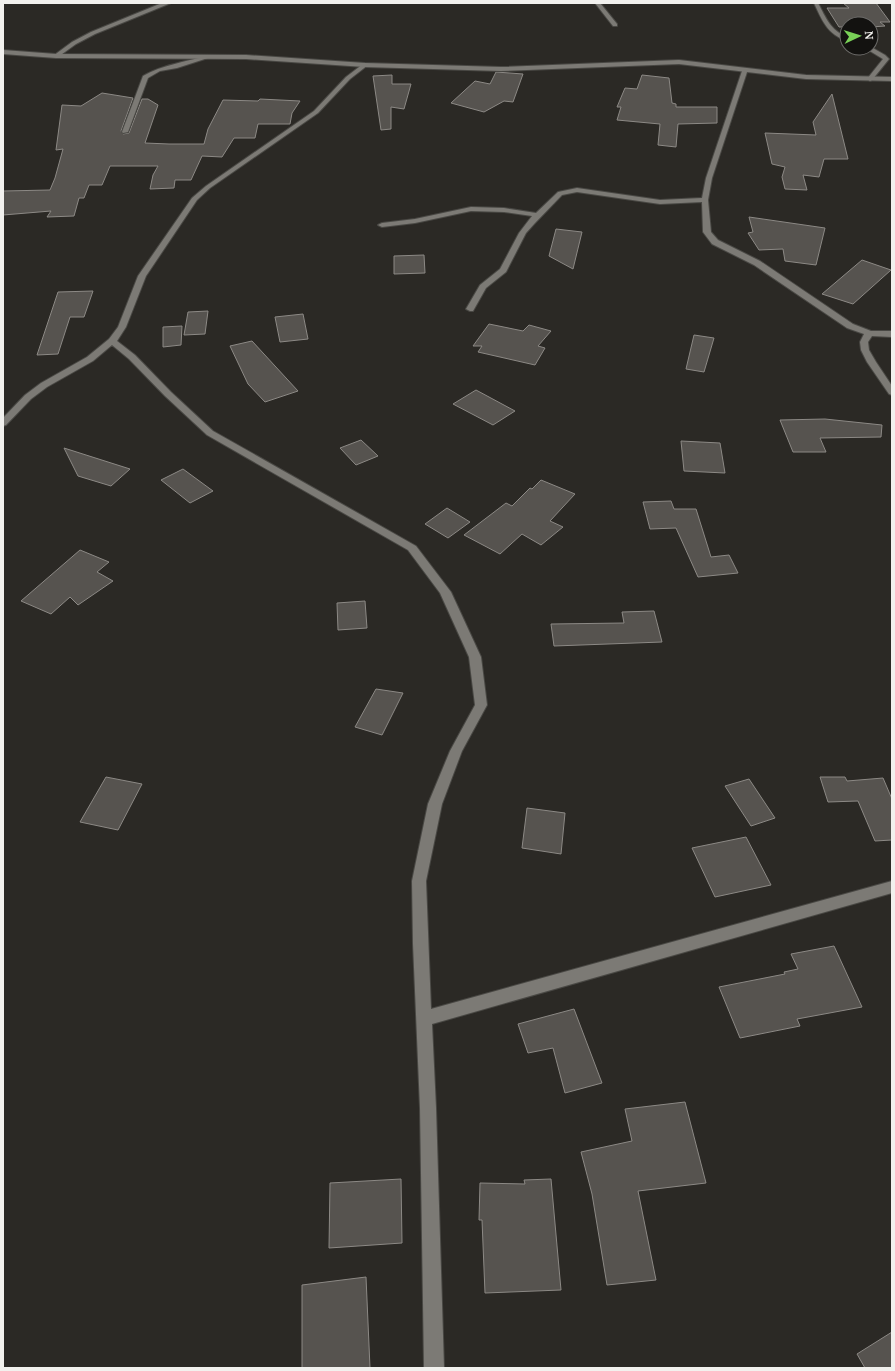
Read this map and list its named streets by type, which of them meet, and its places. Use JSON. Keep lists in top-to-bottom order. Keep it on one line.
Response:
{"north":"right"}
